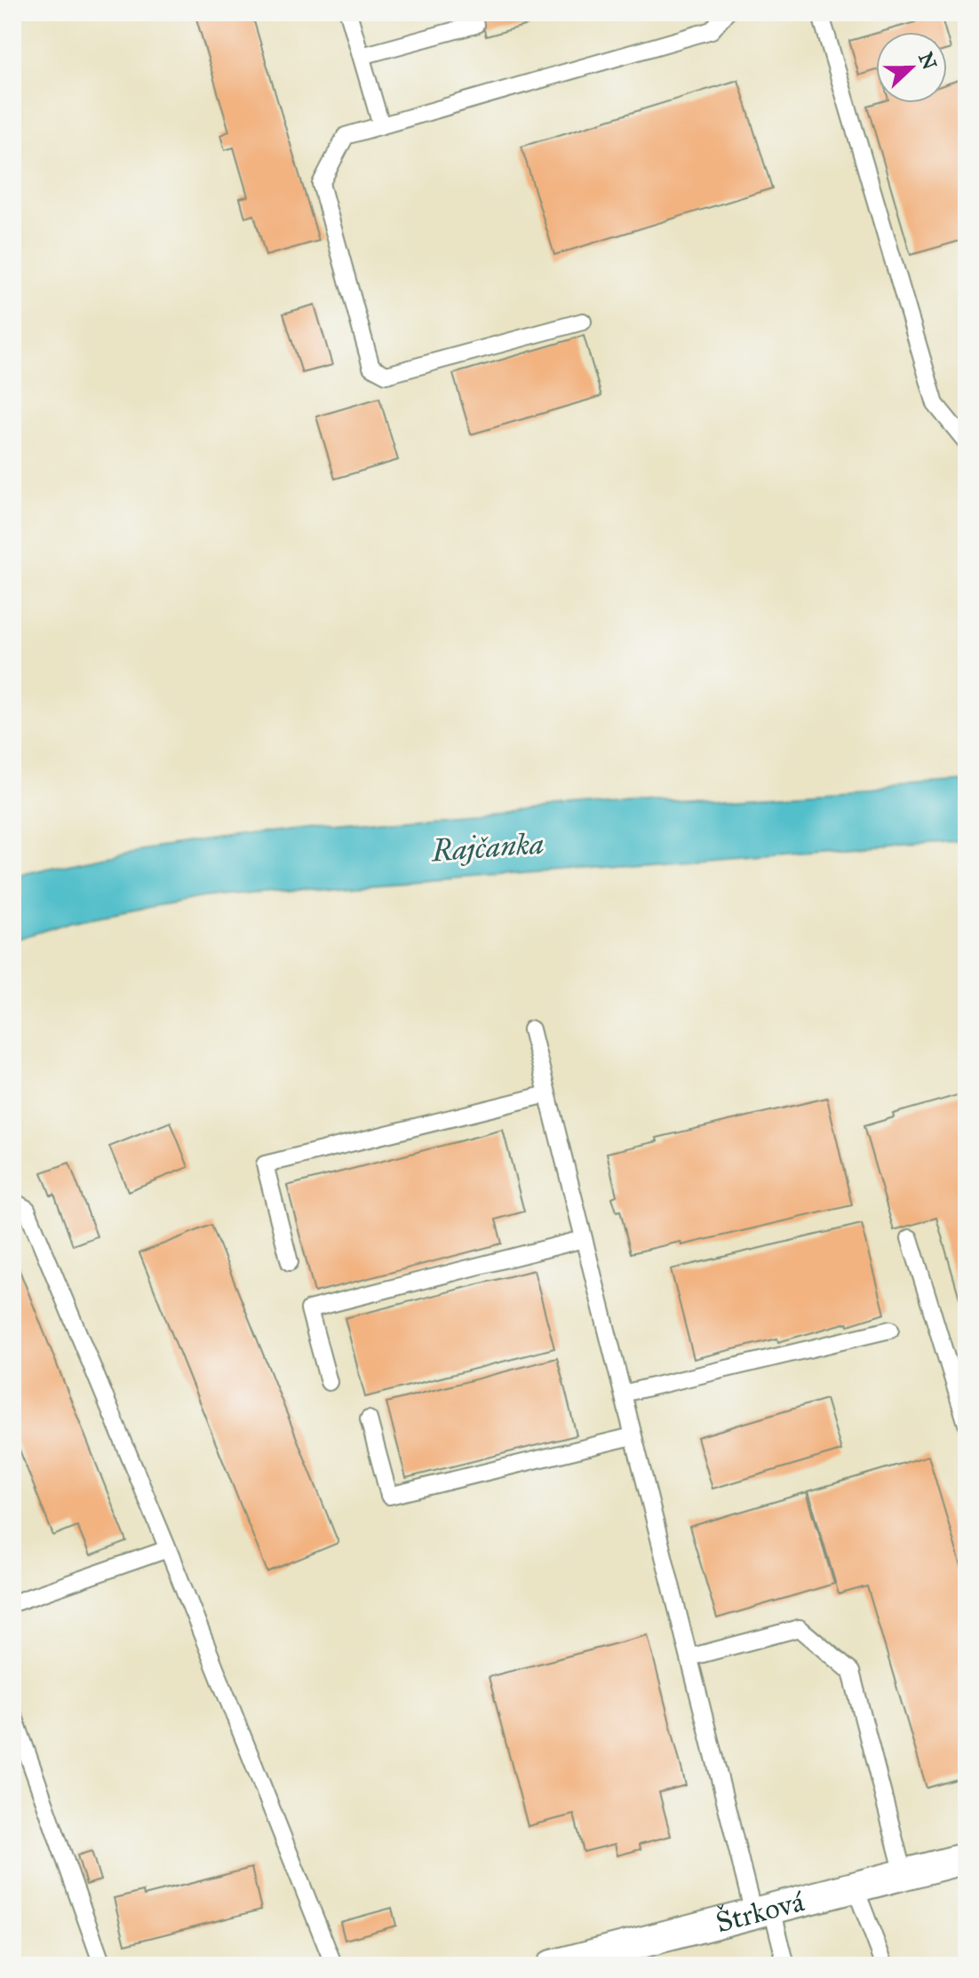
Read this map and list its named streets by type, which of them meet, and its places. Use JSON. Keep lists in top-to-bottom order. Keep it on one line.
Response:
{"streets":{"street":["Štrková"]},"water":["Rajčanka"],"north":"right"}
